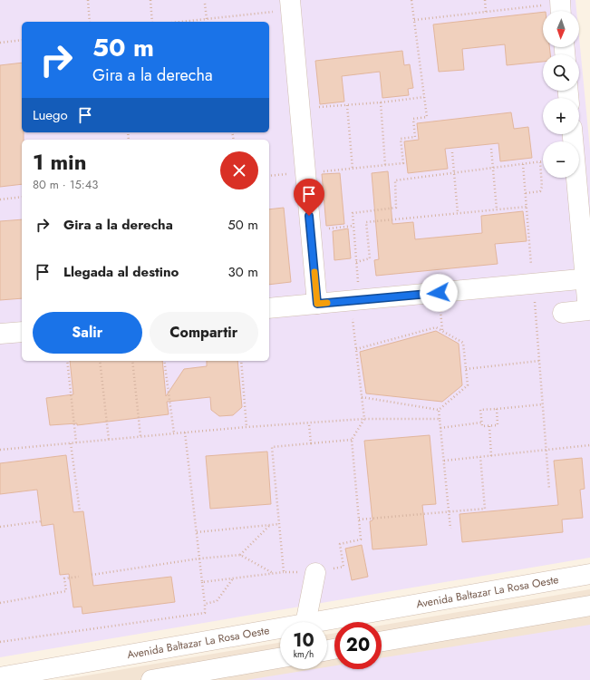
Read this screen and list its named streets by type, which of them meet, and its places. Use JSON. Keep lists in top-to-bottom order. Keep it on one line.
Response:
{"streets":{"street":["Avenida Baltazar La Rosa Oeste"]},"north":"bottom","page":{"map_buttons":["+","−"],"turn":["50 m","Gira a la derecha"],"then":"Luego","heading":["1 min","80 m · 15:43"],"list":[{"name":"Gira a la derecha","value":"50 m"},{"name":"Llegada al destino","value":"30 m"}],"buttons":["Salir","Compartir"],"speed":"10 km/h","limit":"20"}}
